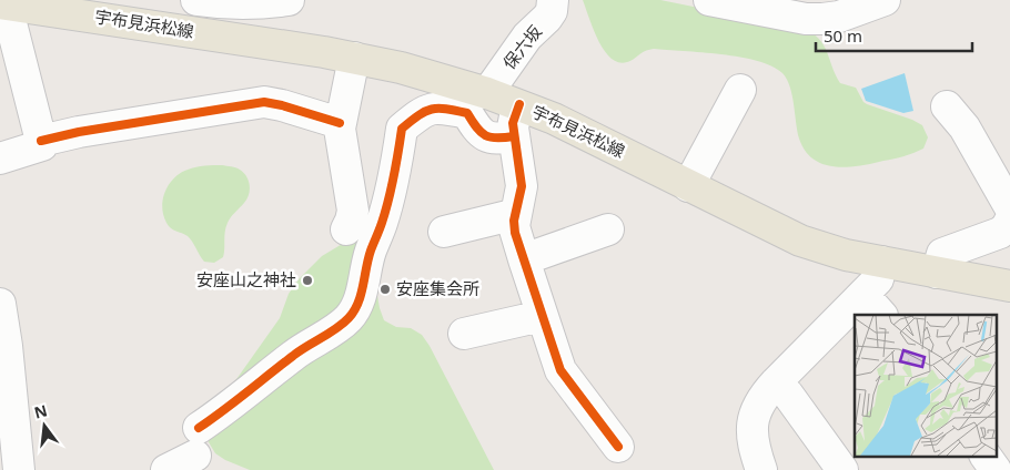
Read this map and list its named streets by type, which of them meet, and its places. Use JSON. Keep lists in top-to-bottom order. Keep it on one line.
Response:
{"streets":{"main road":["宇布見浜松線"],"street":["保六坂"]},"crossings":[["宇布見浜松線","保六坂"]],"places":["安座山之神社","安座集会所"],"scale_bar":"50 m","north":"top"}
